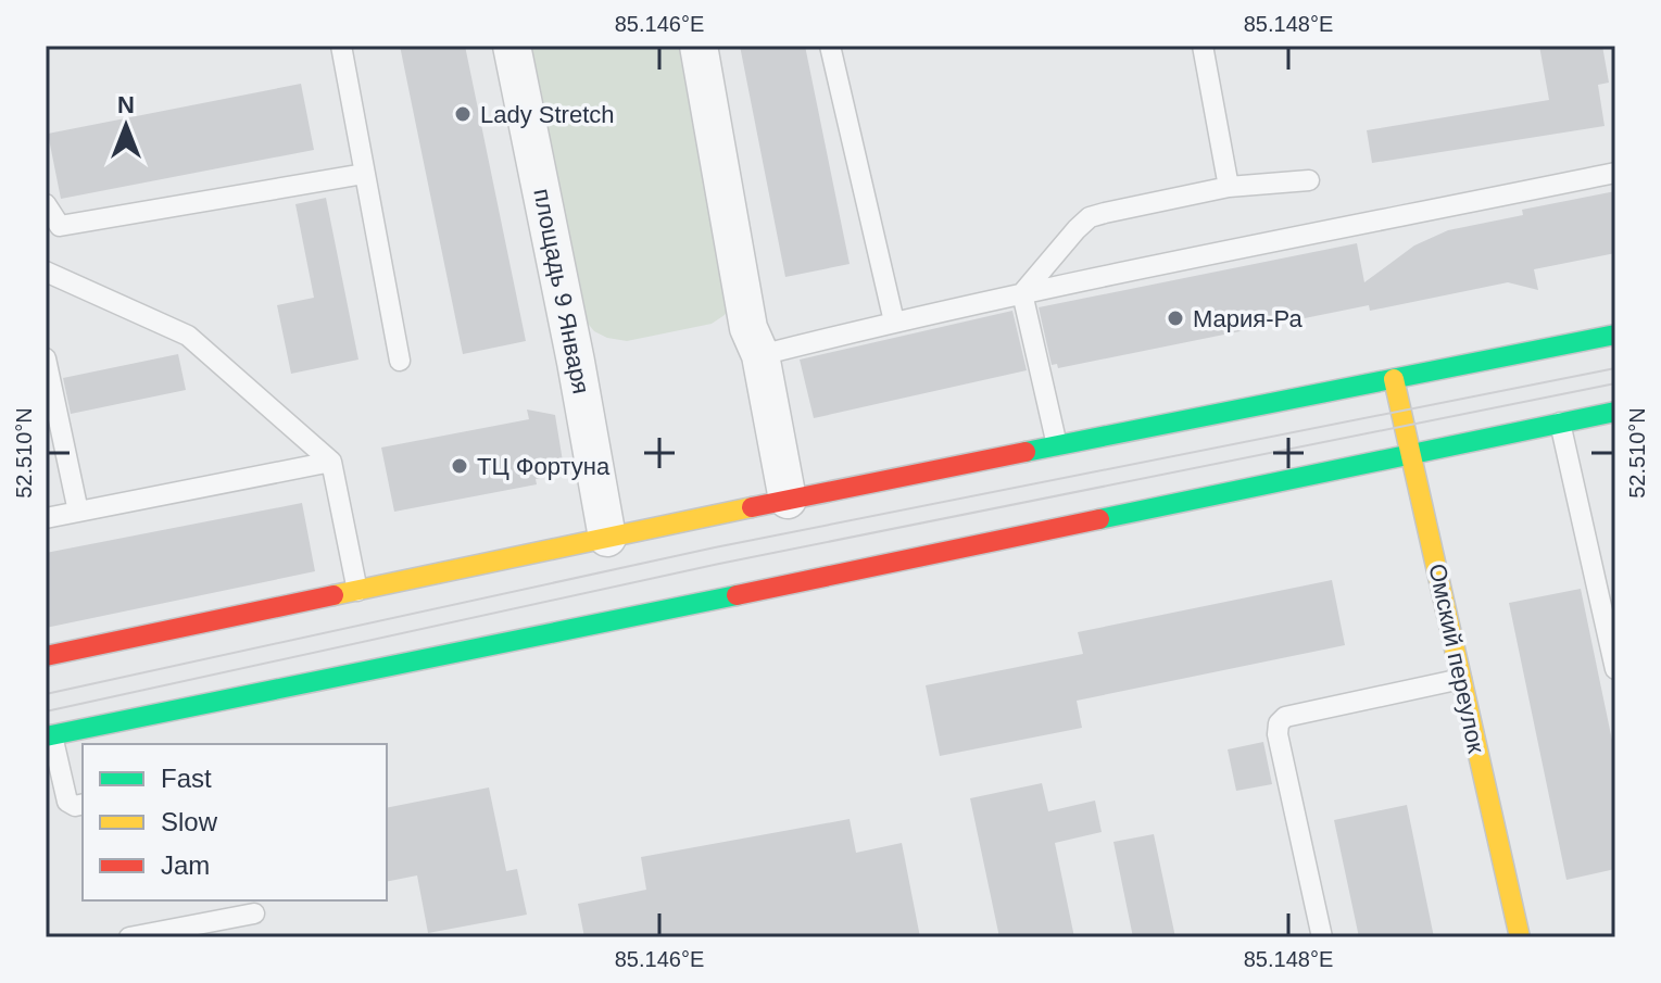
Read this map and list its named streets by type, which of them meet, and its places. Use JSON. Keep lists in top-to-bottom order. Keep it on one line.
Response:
{"streets":{"main road":["Омский переулок"],"street":["площадь 9 Января"]},"places":["Lady Stretch","Мария-Ра","ТЦ Фортуна"],"legend":["Fast","Slow","Jam"],"north":"top","coordinates":["85.146°E","85.148°E","52.510°N"]}
